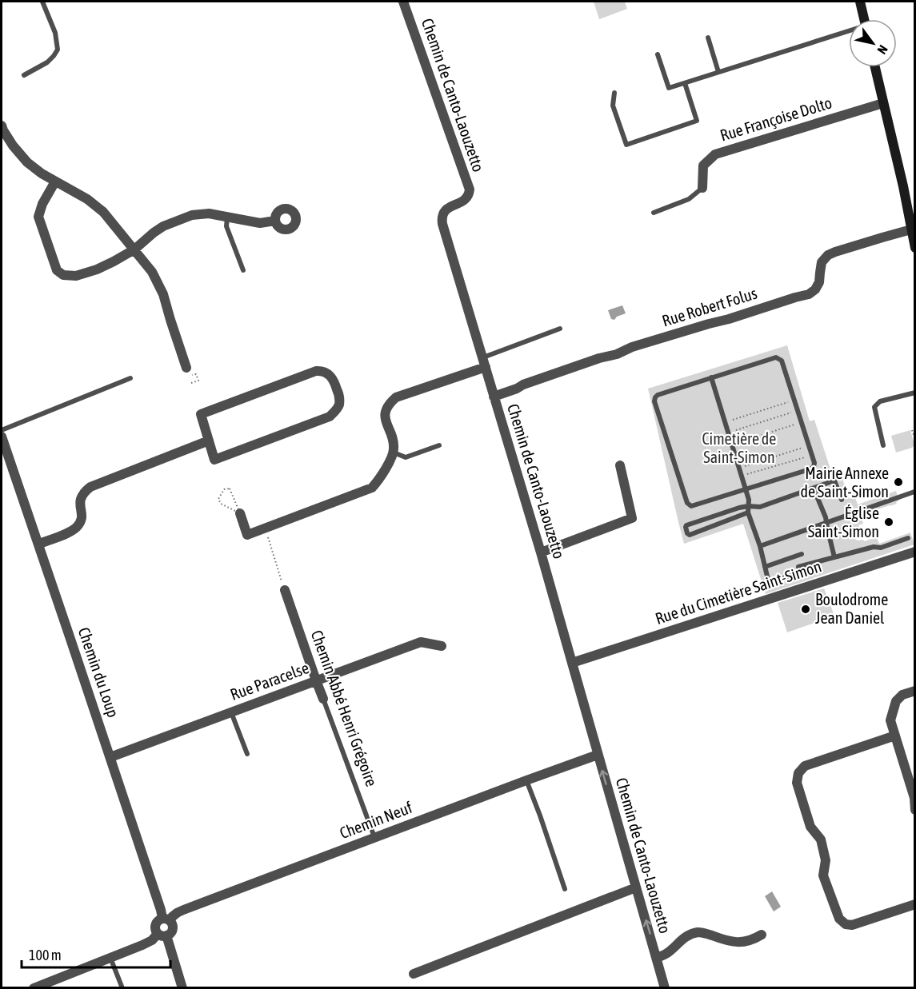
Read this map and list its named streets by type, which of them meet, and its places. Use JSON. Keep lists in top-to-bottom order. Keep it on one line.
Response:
{"streets":{"street":["Chemin de Canto-Laouzetto","Rue Françoise Dolto","Rue Robert Folus","Rue du Cimetière Saint-Simon","Chemin du Loup","Rue Paracelse","Chemin Abbé Henri Grégoire","Chemin Neuf"]},"crossings":[["Chemin de Canto-Laouzetto","Rue Robert Folus"],["Chemin de Canto-Laouzetto","Rue du Cimetière Saint-Simon"],["Chemin de Canto-Laouzetto","Chemin Neuf"],["Chemin du Loup","Rue Paracelse"],["Chemin du Loup","Chemin Neuf"],["Rue Paracelse","Chemin Abbé Henri Grégoire"],["Chemin Abbé Henri Grégoire","Chemin Neuf"]],"parks":["Cimetière de Saint-Simon"],"places":["Mairie Annexe de Saint-Simon","Église Saint-Simon","Boulodrome Jean Daniel"],"scale_bar":"100 m","north":"bottom right"}
